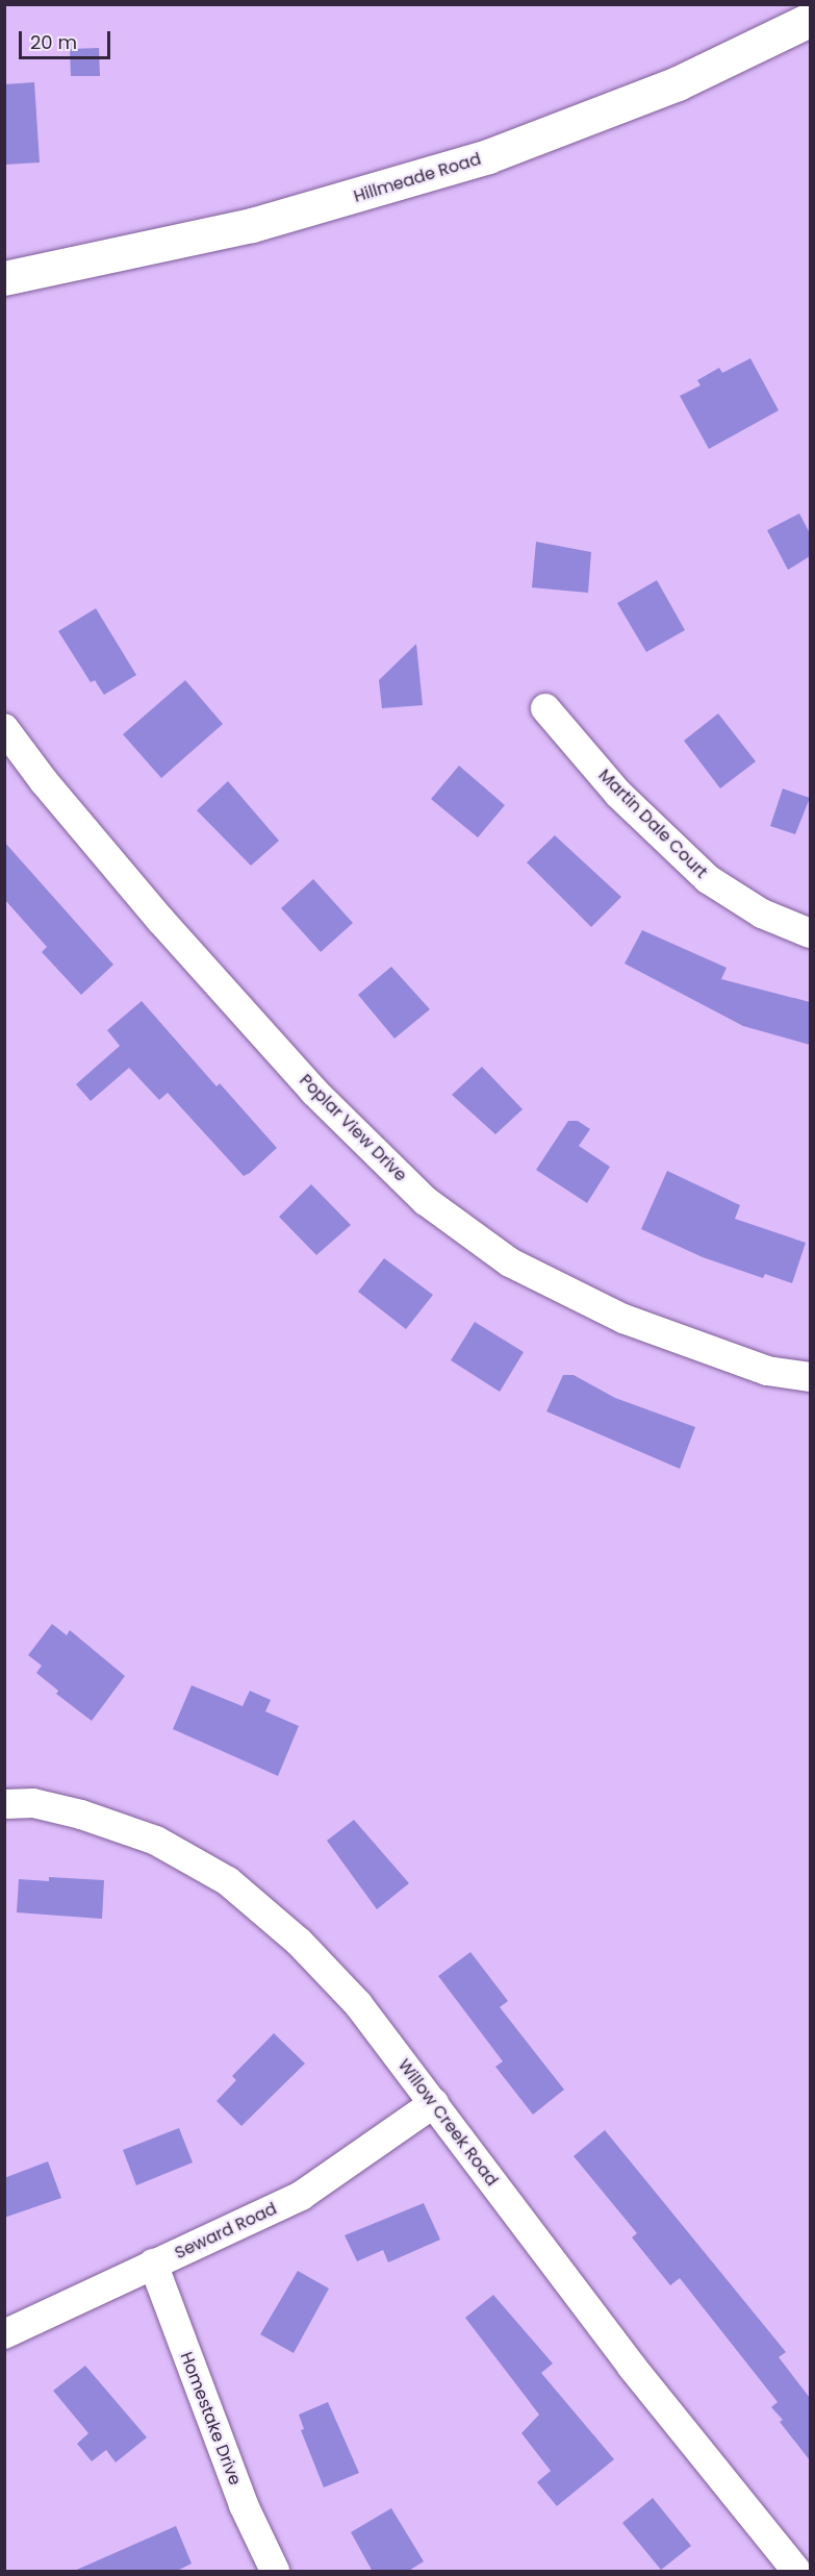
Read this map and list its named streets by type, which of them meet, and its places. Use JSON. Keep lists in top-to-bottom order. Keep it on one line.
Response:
{"streets":{"street":["Hillmeade Road","Martin Dale Court","Poplar View Drive","Willow Creek Road","Seward Road","Homestake Drive"]},"crossings":[["Willow Creek Road","Seward Road"],["Seward Road","Homestake Drive"]],"scale_bar":"20 m"}
